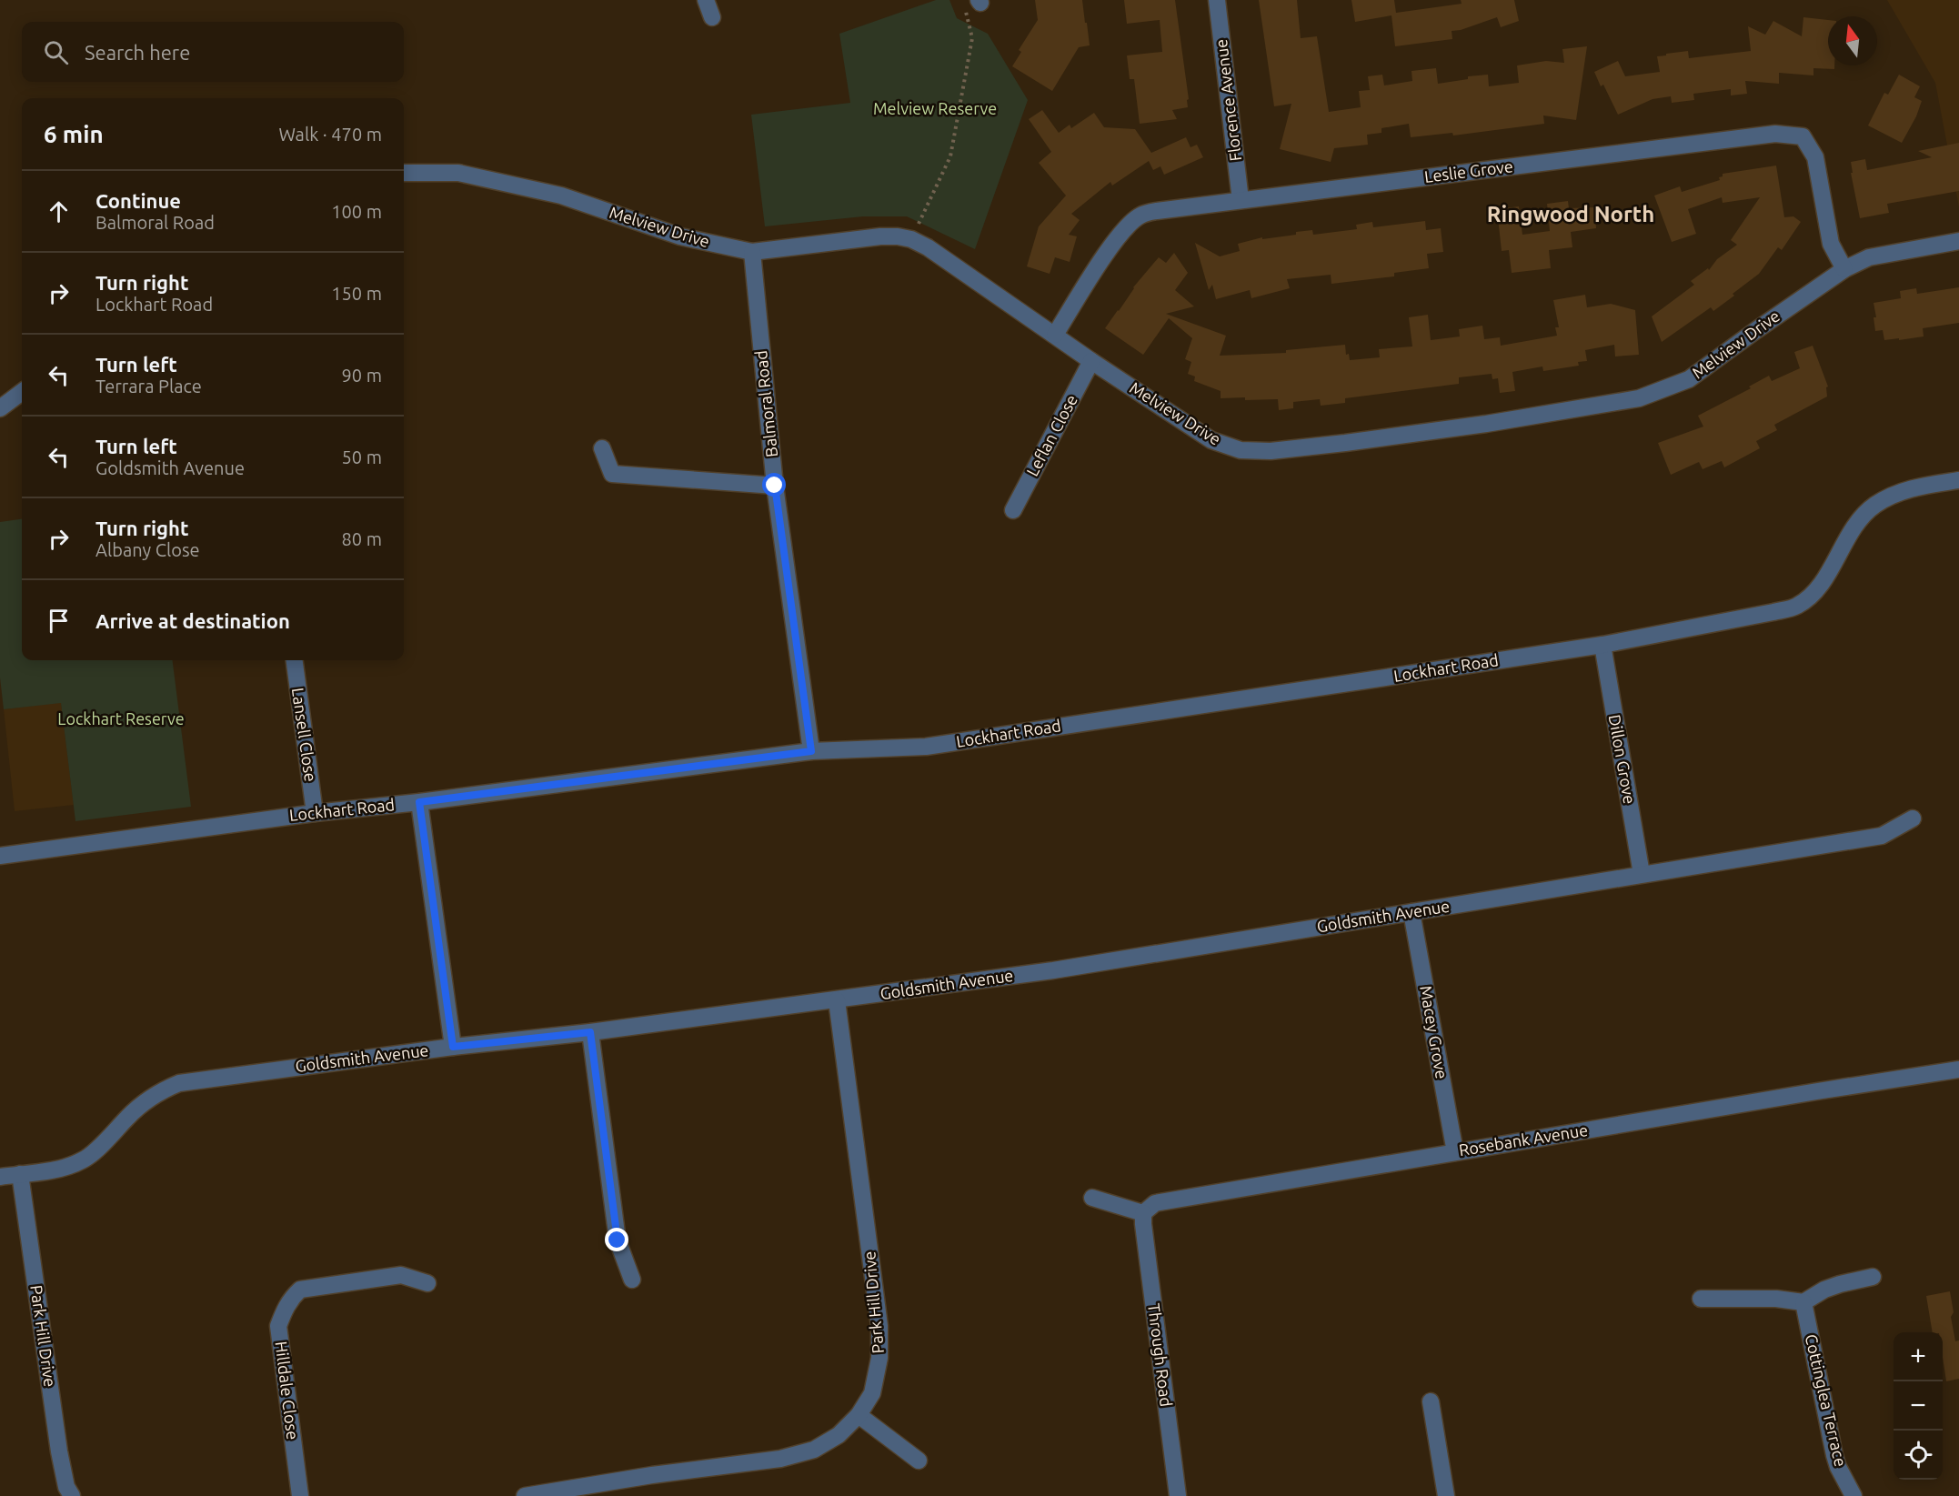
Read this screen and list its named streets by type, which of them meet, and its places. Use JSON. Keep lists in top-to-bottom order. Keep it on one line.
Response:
{"streets":{"street":["Florence Avenue","Leslie Grove","Melview Drive","Balmoral Road","Leflan Close","Lockhart Road","Lansell Close","Dillon Grove","Goldsmith Avenue","Macey Grove","Rosebank Avenue","Park Hill Drive","Through Road","Hilldale Close","Cottinglea Terrace"]},"crossings":[["Florence Avenue","Leslie Grove"],["Leslie Grove","Melview Drive"],["Melview Drive","Balmoral Road"],["Melview Drive","Leflan Close"],["Balmoral Road","Lockhart Road"],["Lockhart Road","Lansell Close"],["Lockhart Road","Dillon Grove"],["Dillon Grove","Goldsmith Avenue"],["Goldsmith Avenue","Macey Grove"],["Goldsmith Avenue","Park Hill Drive"],["Macey Grove","Rosebank Avenue"],["Rosebank Avenue","Through Road"]],"districts":["Ringwood North"],"parks":["Melview Reserve","Lockhart Reserve"],"north":"top","page":{"search":"Search here","heading":["6 min","Walk · 470 m"],"list":[["Continue","Balmoral Road","100 m"],["Turn right","Lockhart Road","150 m"],["Turn left","Terrara Place","90 m"],["Turn left","Goldsmith Avenue","50 m"],["Turn right","Albany Close","80 m"],"Arrive at destination"],"map_buttons":["+","−"]}}
